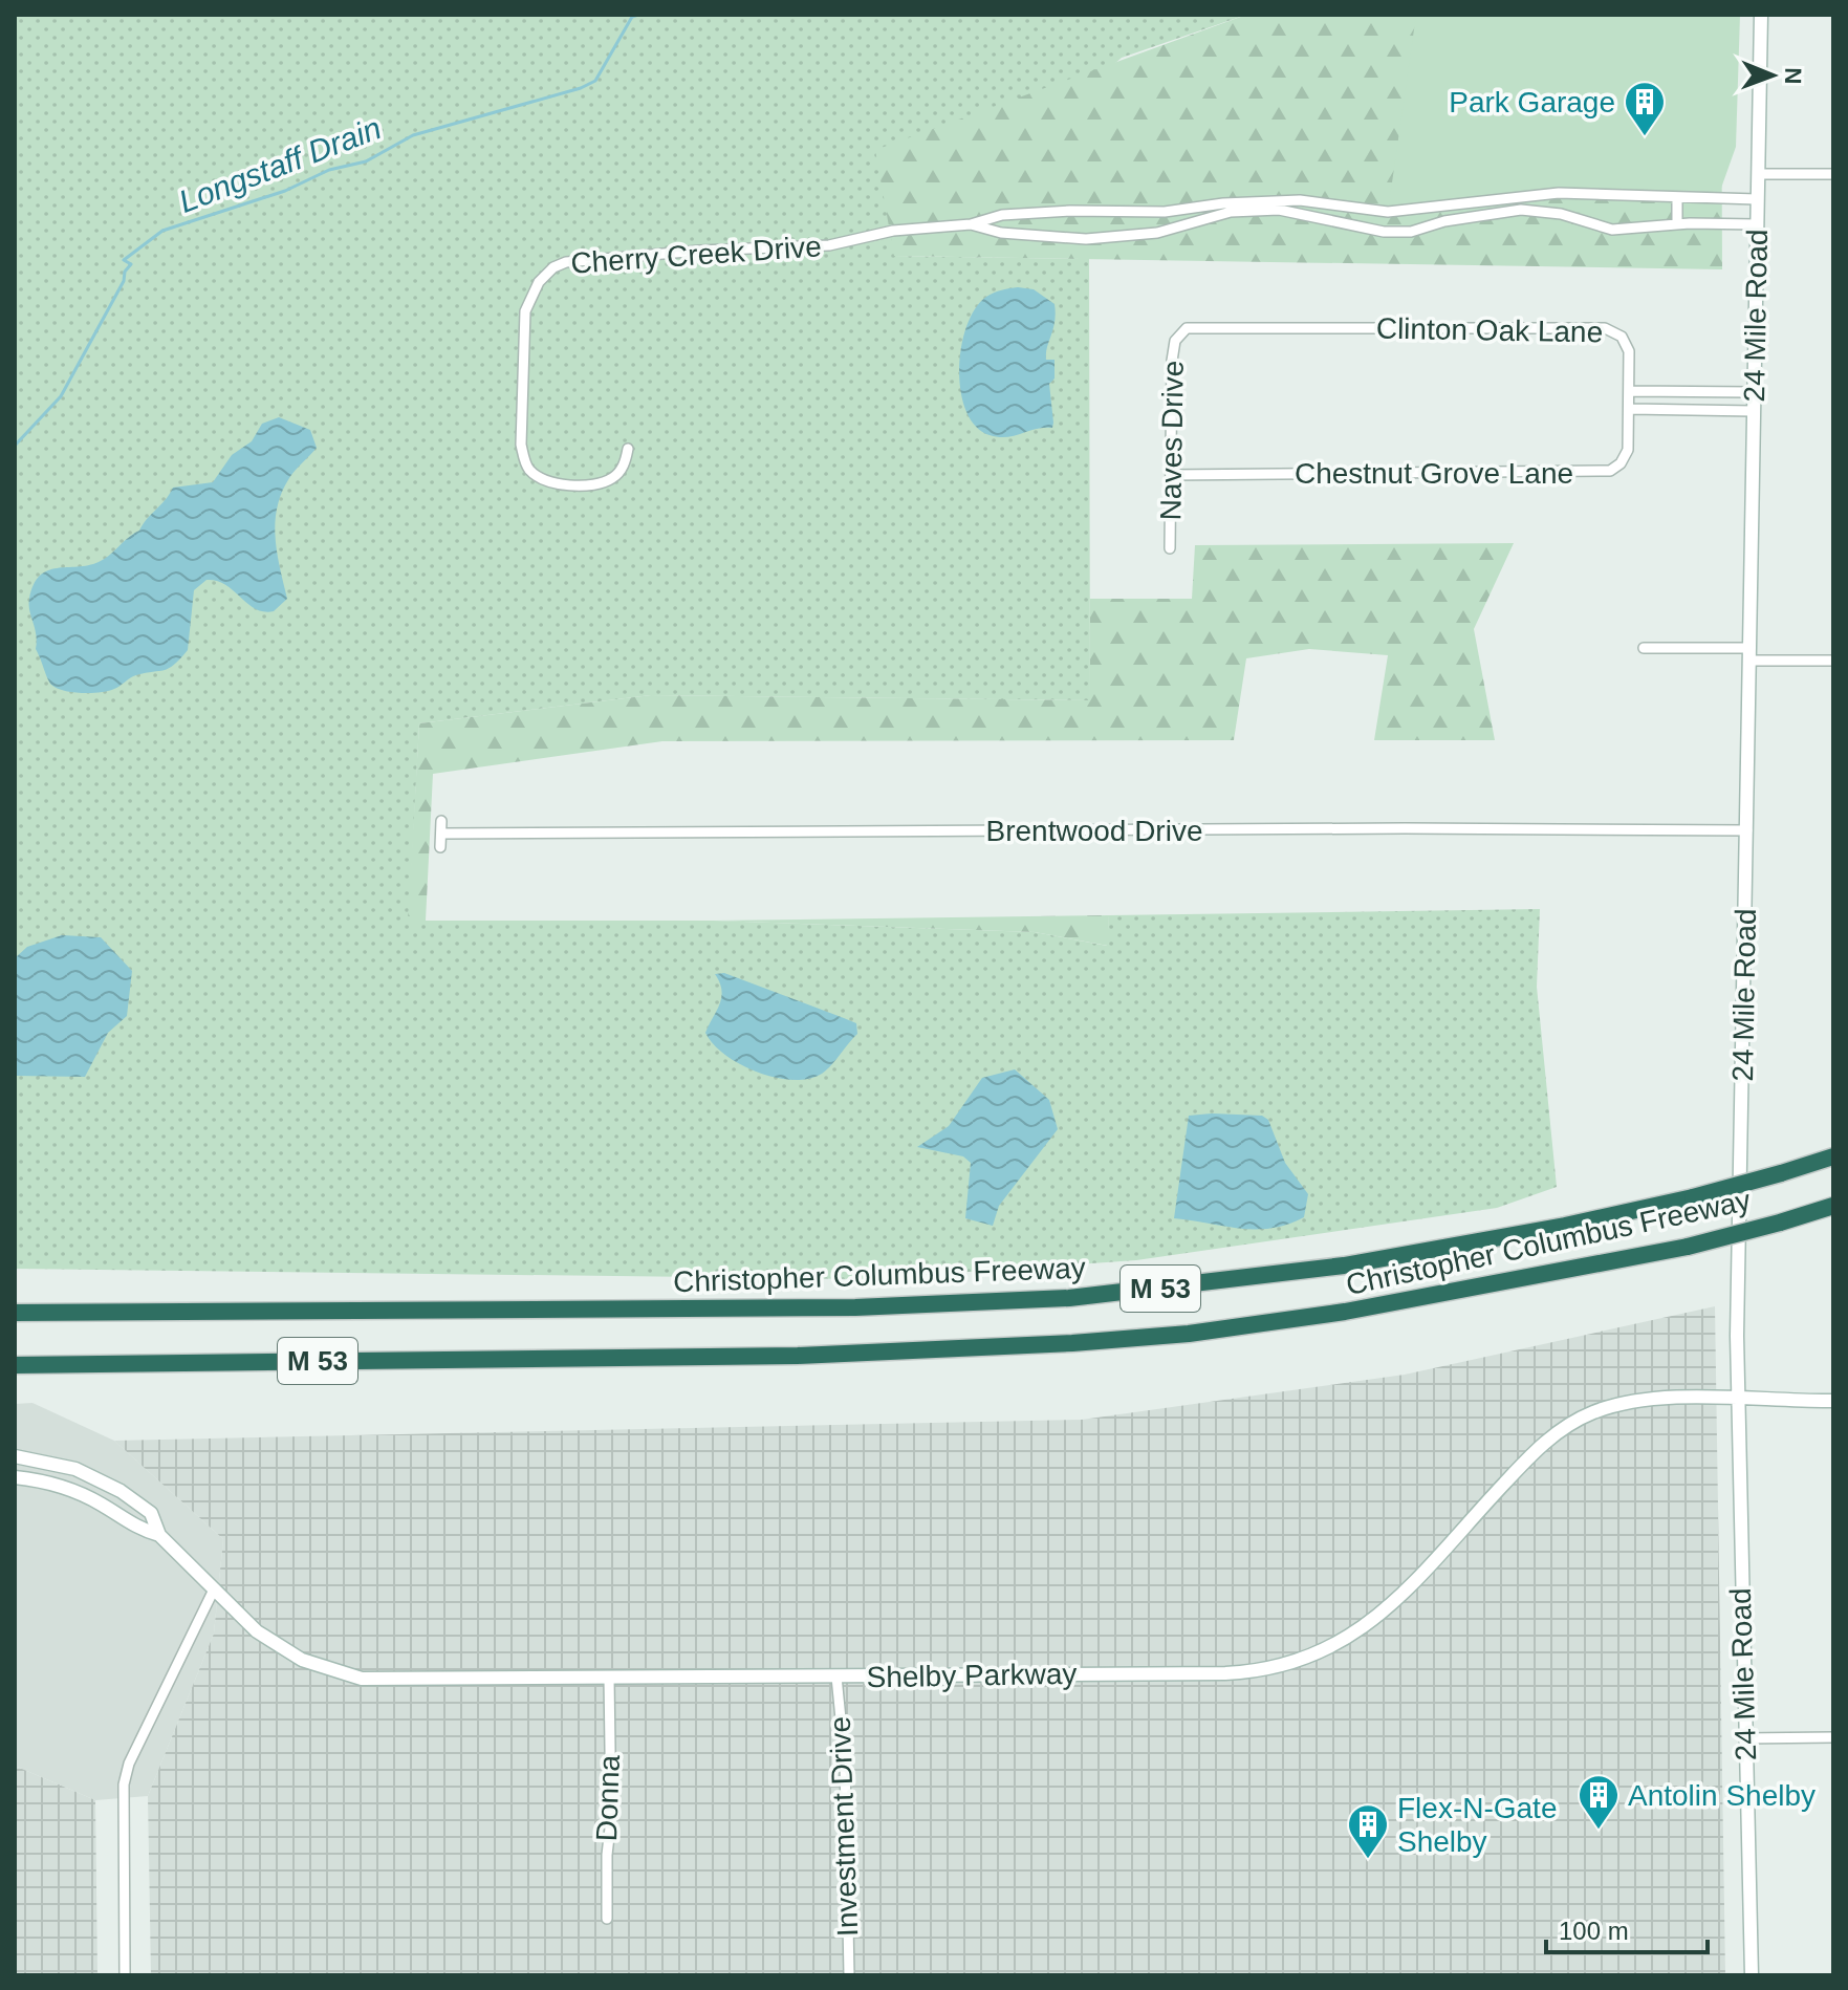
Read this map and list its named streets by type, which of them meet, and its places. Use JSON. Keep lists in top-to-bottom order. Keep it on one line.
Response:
{"streets":{"highway":["Christopher Columbus Freeway","M 53"],"street":["Cherry Creek Drive","24 Mile Road","Clinton Oak Lane","Naves Drive","Chestnut Grove Lane","Brentwood Drive","Shelby Parkway","Donna","Investment Drive"]},"crossings":[["Cherry Creek Drive","24 Mile Road"],["24 Mile Road","Brentwood Drive"],["24 Mile Road","Shelby Parkway"],["Clinton Oak Lane","Naves Drive"],["Clinton Oak Lane","Chestnut Grove Lane"],["Naves Drive","Chestnut Grove Lane"],["Shelby Parkway","Donna"],["Shelby Parkway","Investment Drive"]],"water":["Longstaff Drain"],"places":{"building":["Park Garage","Antolin Shelby","Flex-N-Gate Shelby"]},"scale_bar":"100 m","north":"right"}
